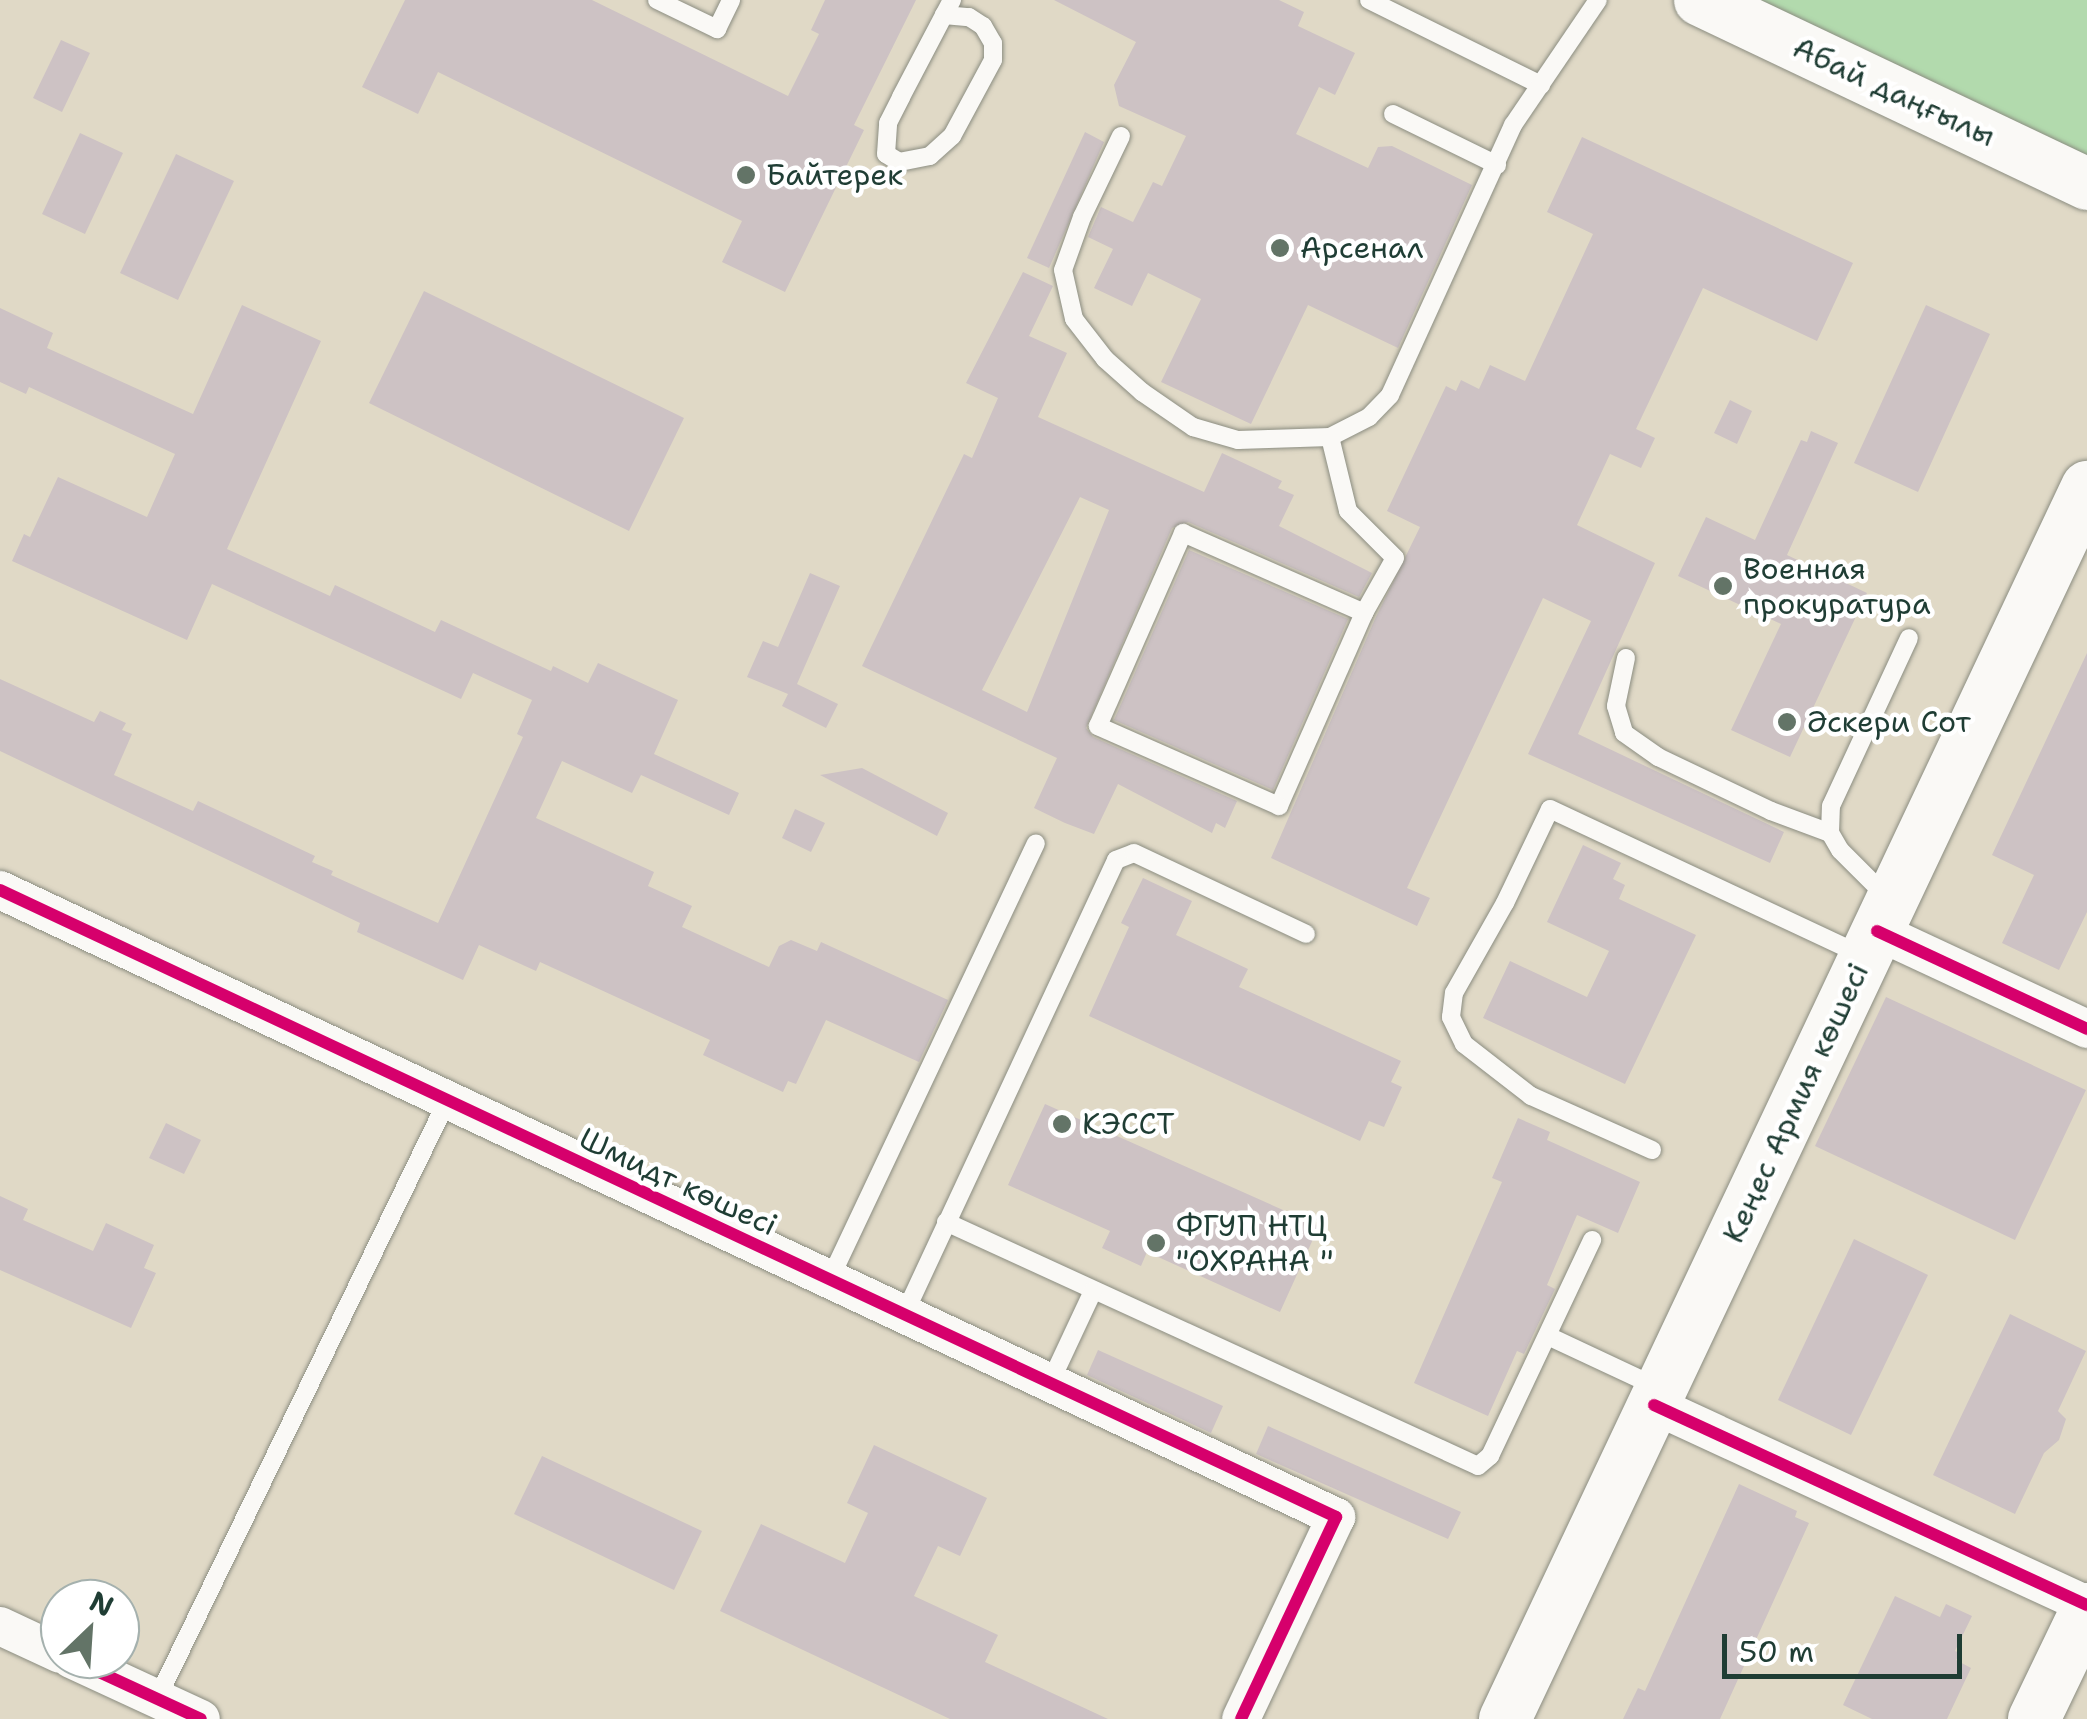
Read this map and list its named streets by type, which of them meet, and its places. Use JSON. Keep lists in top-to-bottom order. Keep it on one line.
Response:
{"streets":{"main road":["Абай даңғылы","Кеңес Армия көшесі"],"street":["Шмидт көшесі"]},"places":["Байтерек","Арсенал","Военная прокуратура","Әскери Сот","КЭССТ","ФГУП НТЦ \"ОХРАНА \""],"scale_bar":"50 m","north":"top right"}
